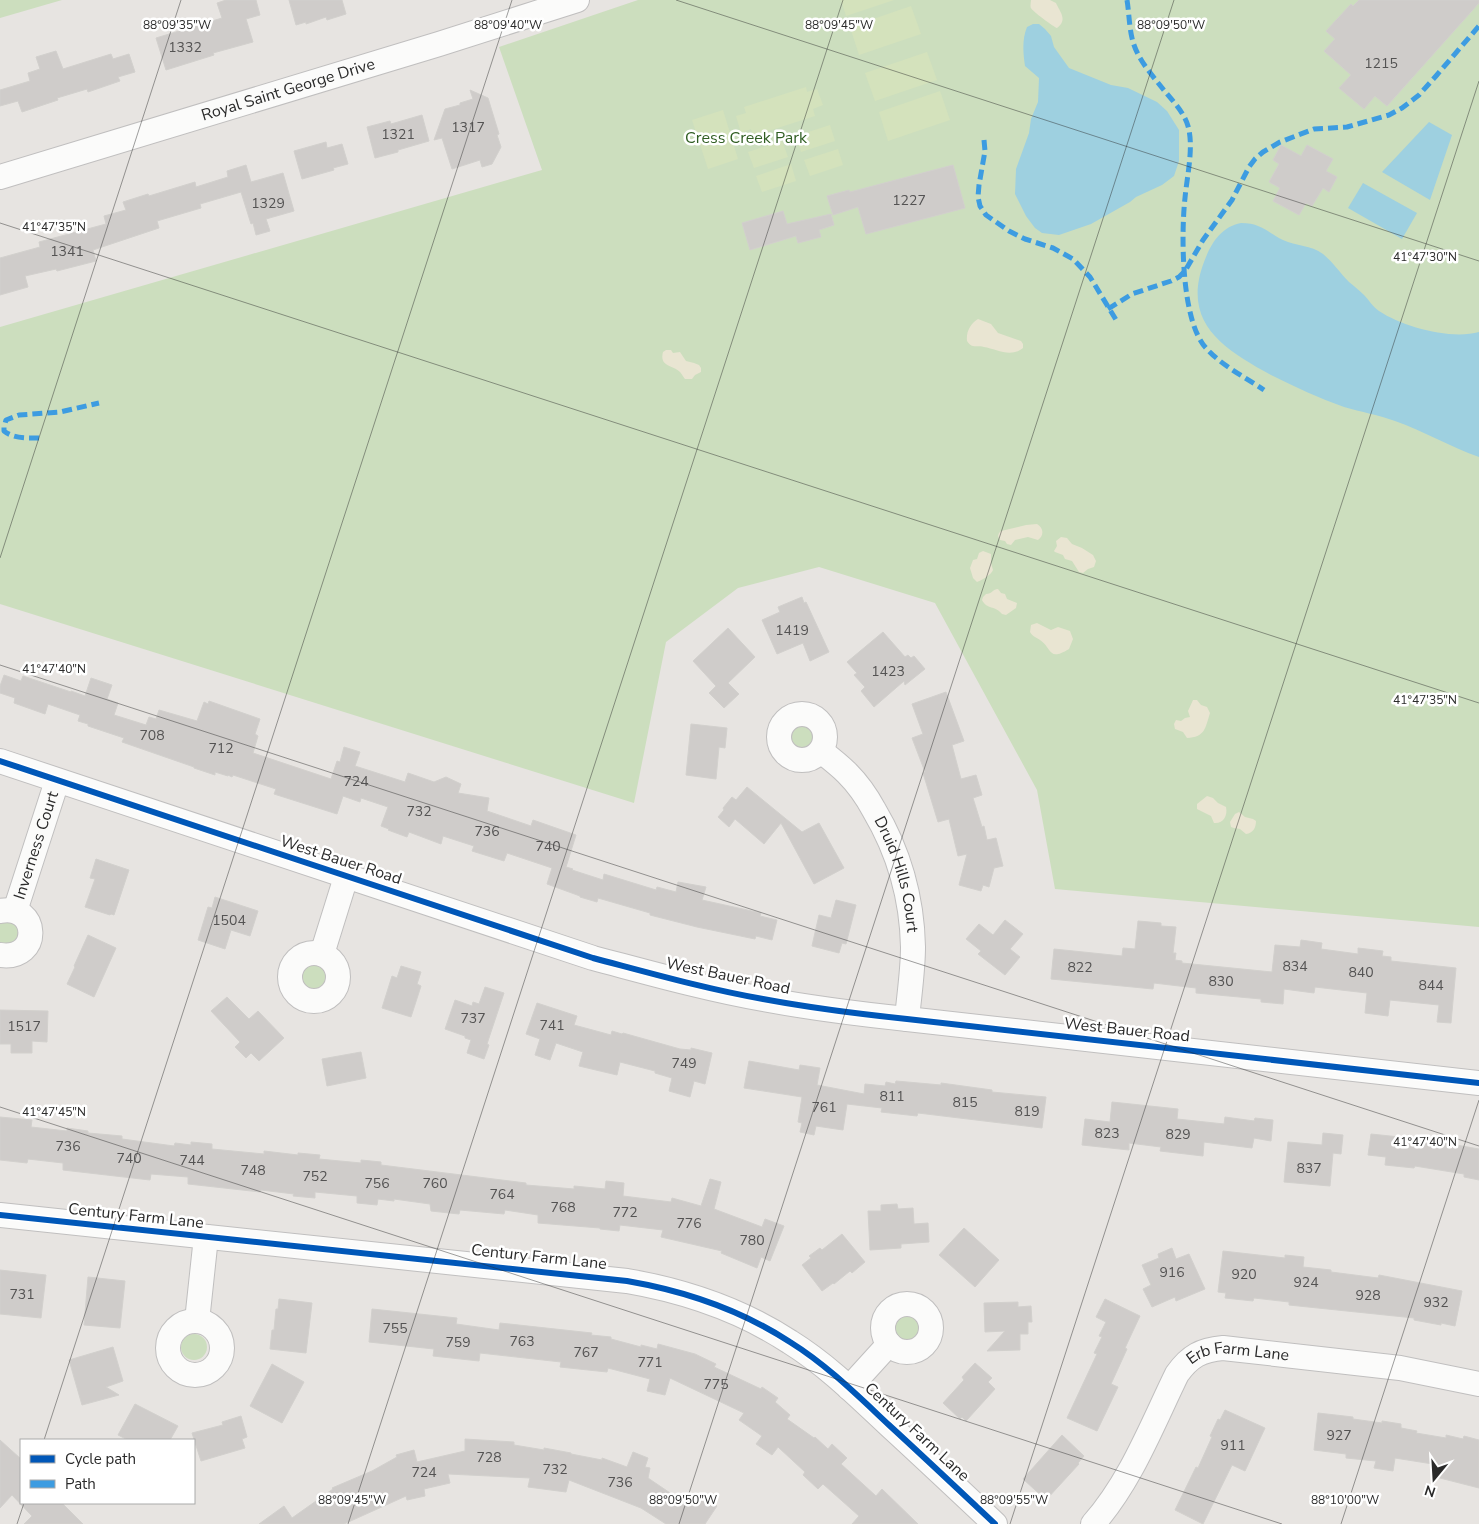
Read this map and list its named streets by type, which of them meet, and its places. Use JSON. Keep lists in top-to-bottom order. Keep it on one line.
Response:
{"streets":{"street":["Royal Saint George Drive","Inverness Court","West Bauer Road","Druid Hills Court","Century Farm Lane","Erb Farm Lane"]},"crossings":[["Inverness Court","West Bauer Road"],["West Bauer Road","Druid Hills Court"]],"parks":["Cress Creek Park"],"house_numbers":["1332","1215","1317","1321","1227","1329","1341","1419","1423","708","712","724","732","736","740","1504","834","822","840","830","844","737","741","1517","749","811","815","761","819","823","829","736","740","744","837","748","752","756","760","764","768","772","776","780","916","920","924","731","928","932","755","763","759","767","771","775","927","911","728","732","724","736"],"legend":["Cycle path","Path"],"north":"bottom","coordinates":["88°09'35\"W","88°09'40\"W","88°09'45\"W","88°09'50\"W","41°47'35\"N","41°47'30\"N","41°47'40\"N","41°47'45\"N","88°09'55\"W","88°10'00\"W"]}
